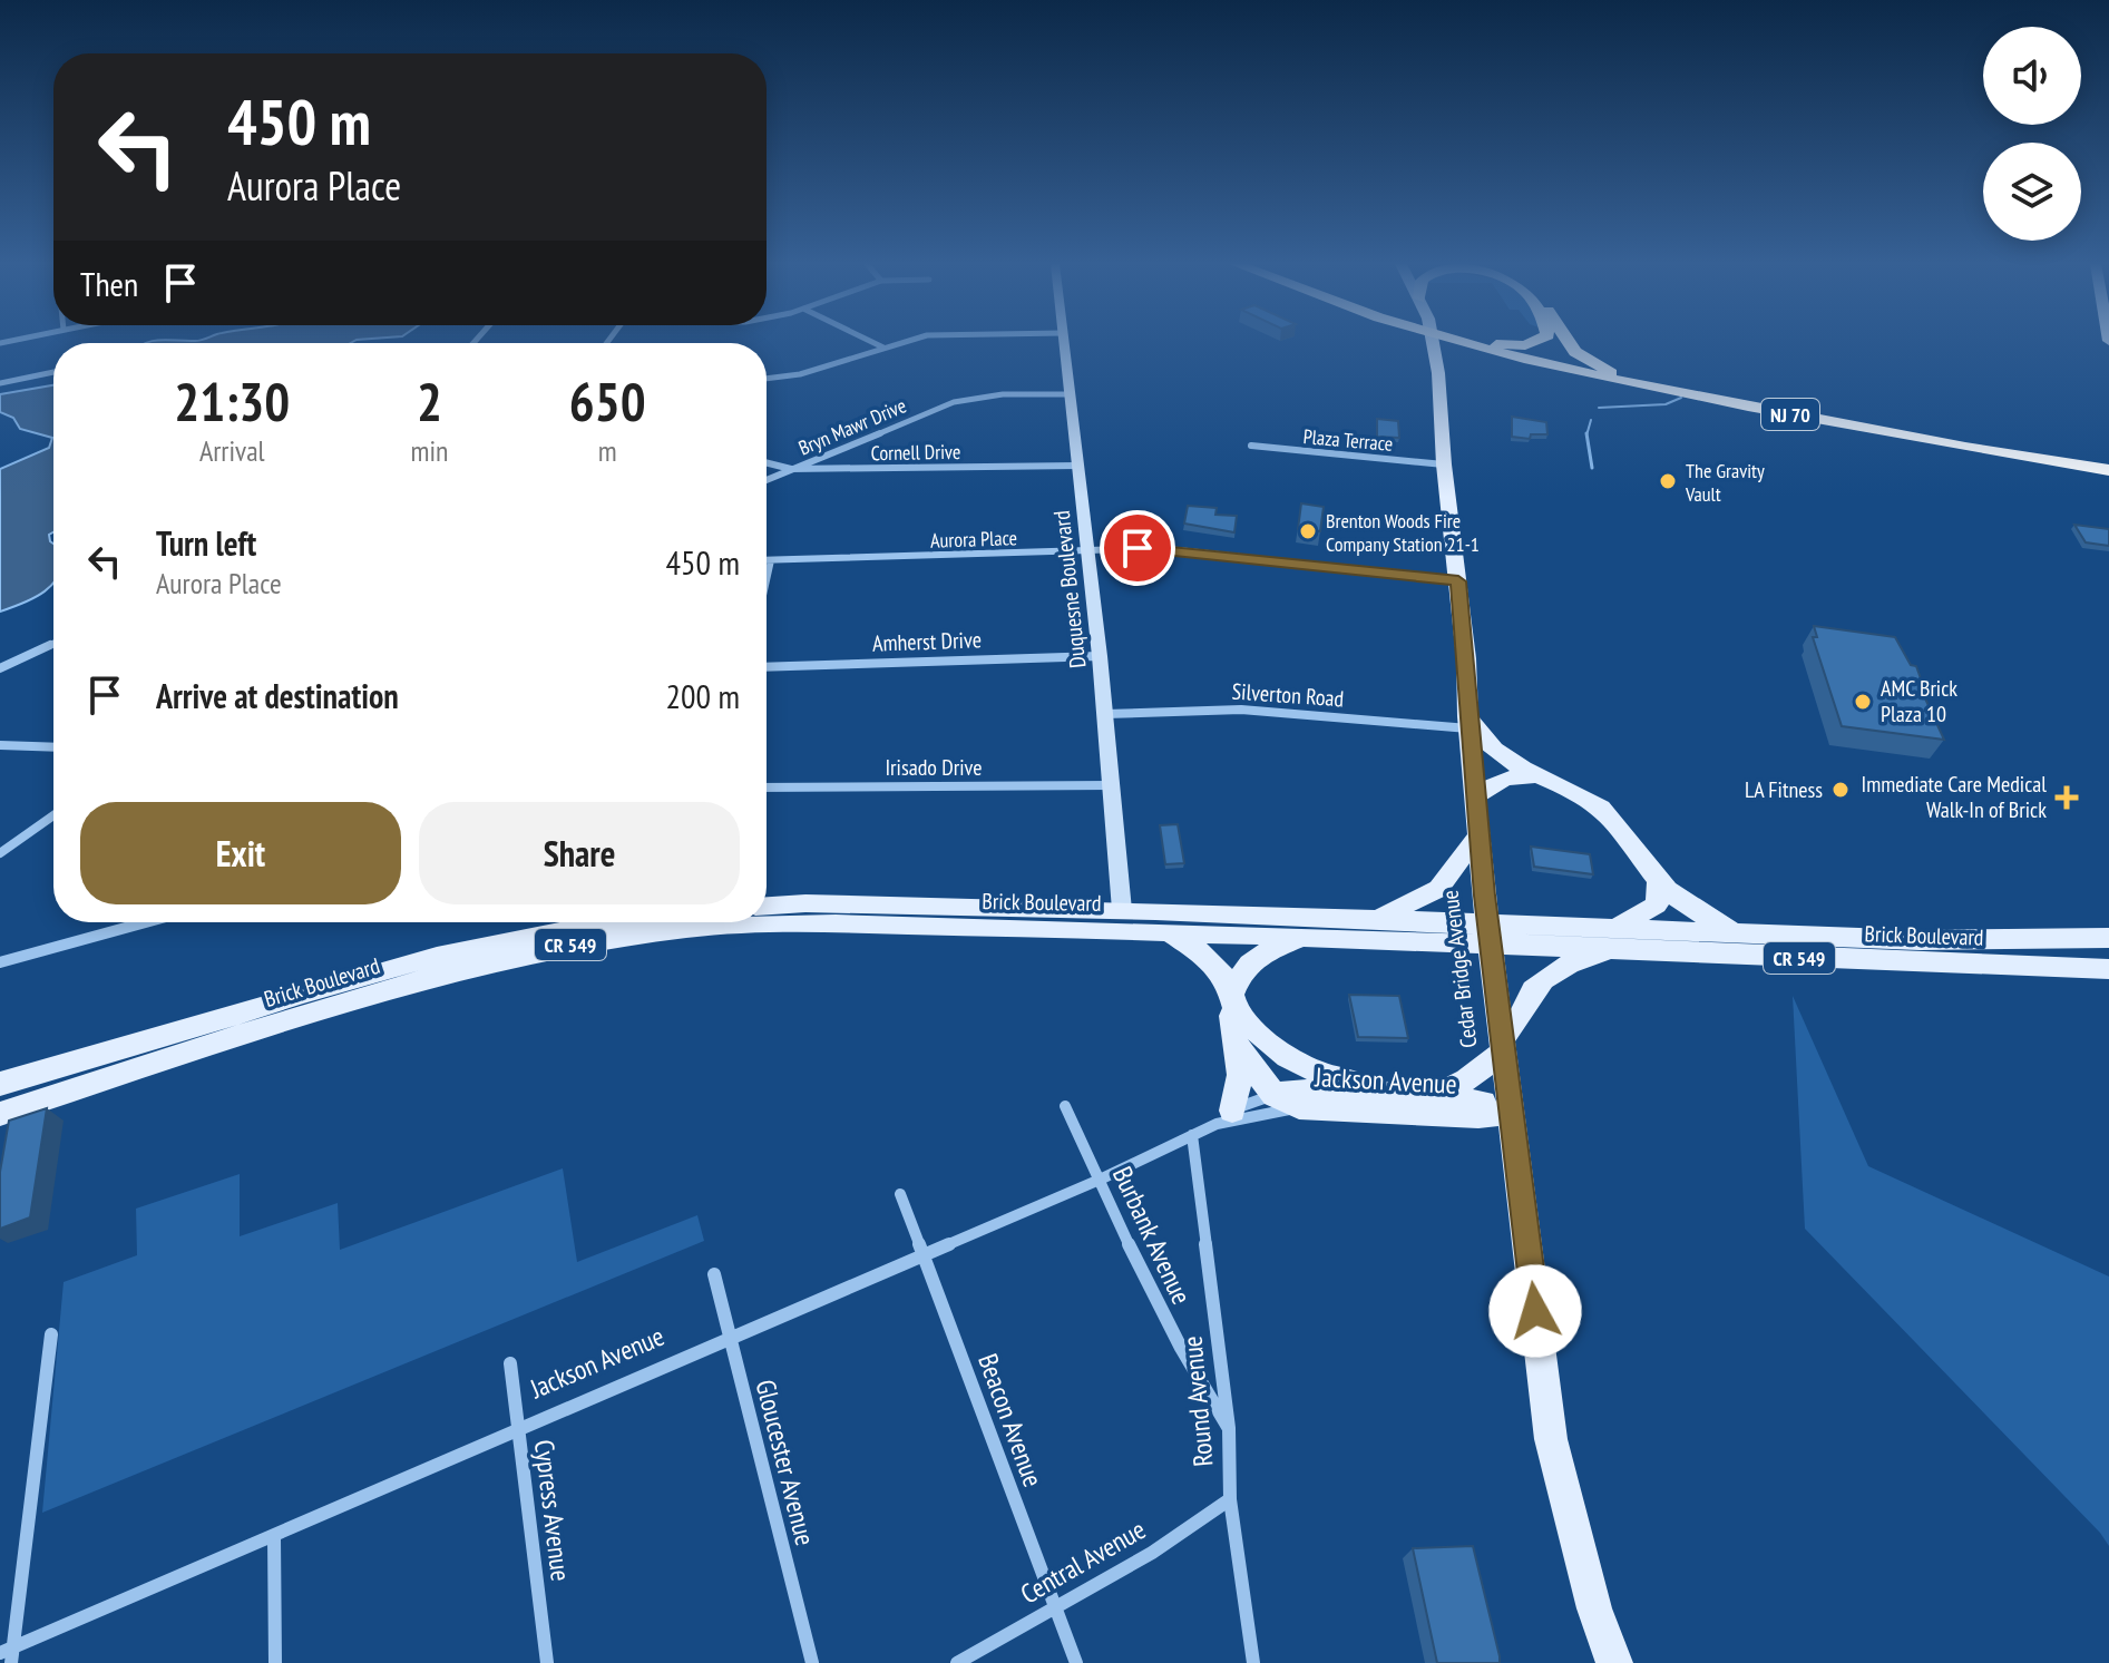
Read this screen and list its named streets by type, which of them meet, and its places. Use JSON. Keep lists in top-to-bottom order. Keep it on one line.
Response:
{"streets":{"highway":["NJ 70"],"main road":["Brick Boulevard","CR 549","Cedar Bridge Avenue","Jackson Avenue"],"street":["Bryn Mawr Drive","Plaza Terrace","Cornell Drive","Aurora Place","Duquesne Boulevard","Amherst Drive","Silverton Road","Irisado Drive","Burbank Avenue","Round Avenue","Beacon Avenue","Gloucester Avenue","Cypress Avenue","Central Avenue"]},"crossings":[["Bryn Mawr Drive","Cornell Drive"],["Bryn Mawr Drive","Duquesne Boulevard"],["Plaza Terrace","Cedar Bridge Avenue"],["Cornell Drive","Duquesne Boulevard"],["Aurora Place","Duquesne Boulevard"],["Aurora Place","Cedar Bridge Avenue"],["Duquesne Boulevard","Amherst Drive"],["Duquesne Boulevard","Silverton Road"],["Duquesne Boulevard","Irisado Drive"],["Duquesne Boulevard","Brick Boulevard"],["Silverton Road","Cedar Bridge Avenue"],["Brick Boulevard","Cedar Bridge Avenue"],["Cedar Bridge Avenue","Jackson Avenue"],["Jackson Avenue","Burbank Avenue"],["Jackson Avenue","Round Avenue"],["Jackson Avenue","Beacon Avenue"],["Jackson Avenue","Gloucester Avenue"],["Jackson Avenue","Cypress Avenue"],["Burbank Avenue","Round Avenue"],["Round Avenue","Central Avenue"],["Beacon Avenue","Central Avenue"]],"places":{"other":["The Gravity Vault","Brenton Woods Fire Company Station 21-1","AMC Brick Plaza 10","LA Fitness"],"health":["Immediate Care Medical Walk-In of Brick"]},"page":{"turn":["450 m","Aurora Place"],"then":"Then","eta":["21:30","Arrival","2","min","650","m"],"list":[{"name":"Turn left","note":"Aurora Place","value":"450 m"},{"name":"Arrive at destination","value":"200 m"}],"buttons":["Exit","Share"]}}
